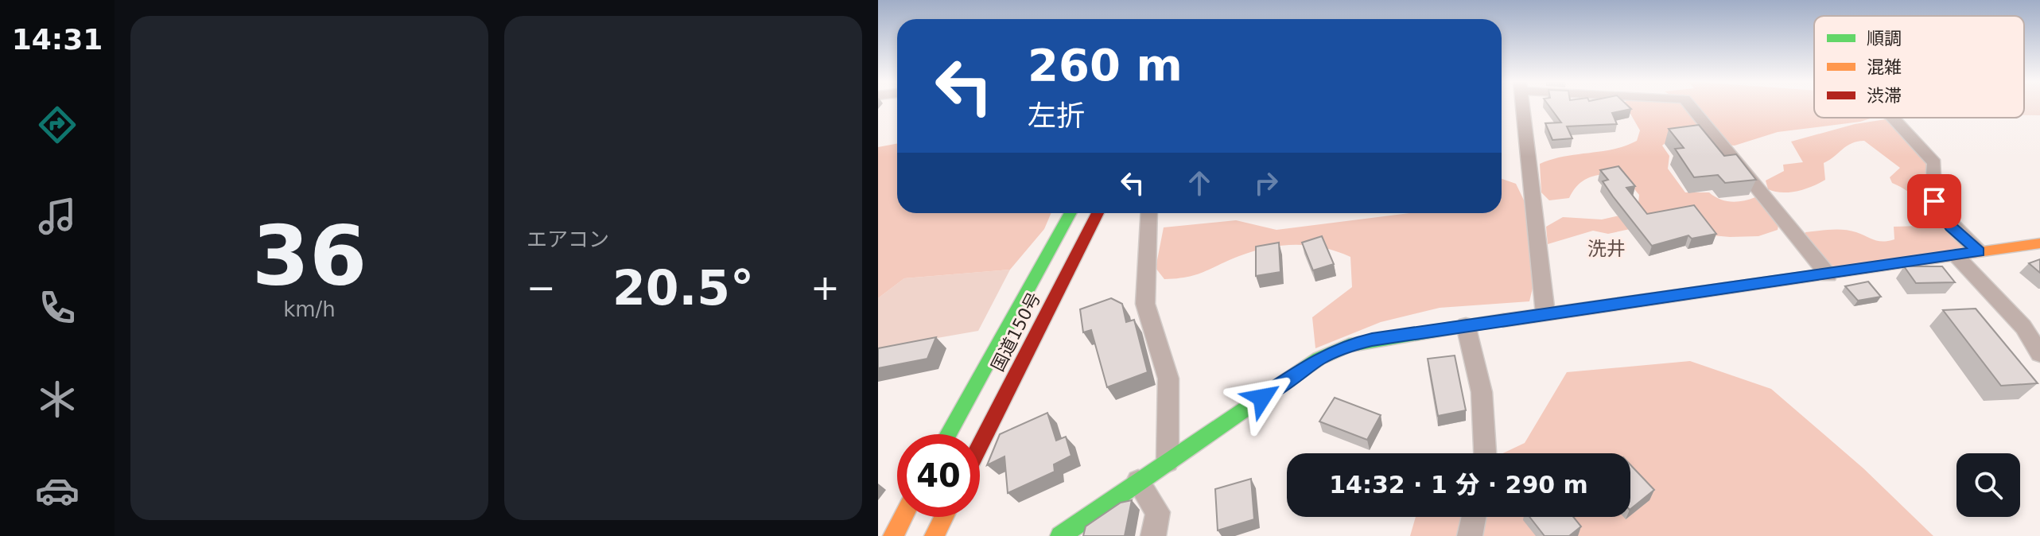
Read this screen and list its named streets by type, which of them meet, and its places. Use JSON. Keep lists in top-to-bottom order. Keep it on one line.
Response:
{"streets":{"main road":["国道150号"]},"districts":["洗井"],"legend":["順調","混雑","渋滞"],"page":{"tabs":"14:31","tile":[["36","km/h"],"エアコン"],"turn":["260 m","左折"],"heat":["−","20.5°","+"],"limit":"40","trip":"14:32 · 1 分 · 290 m"}}
